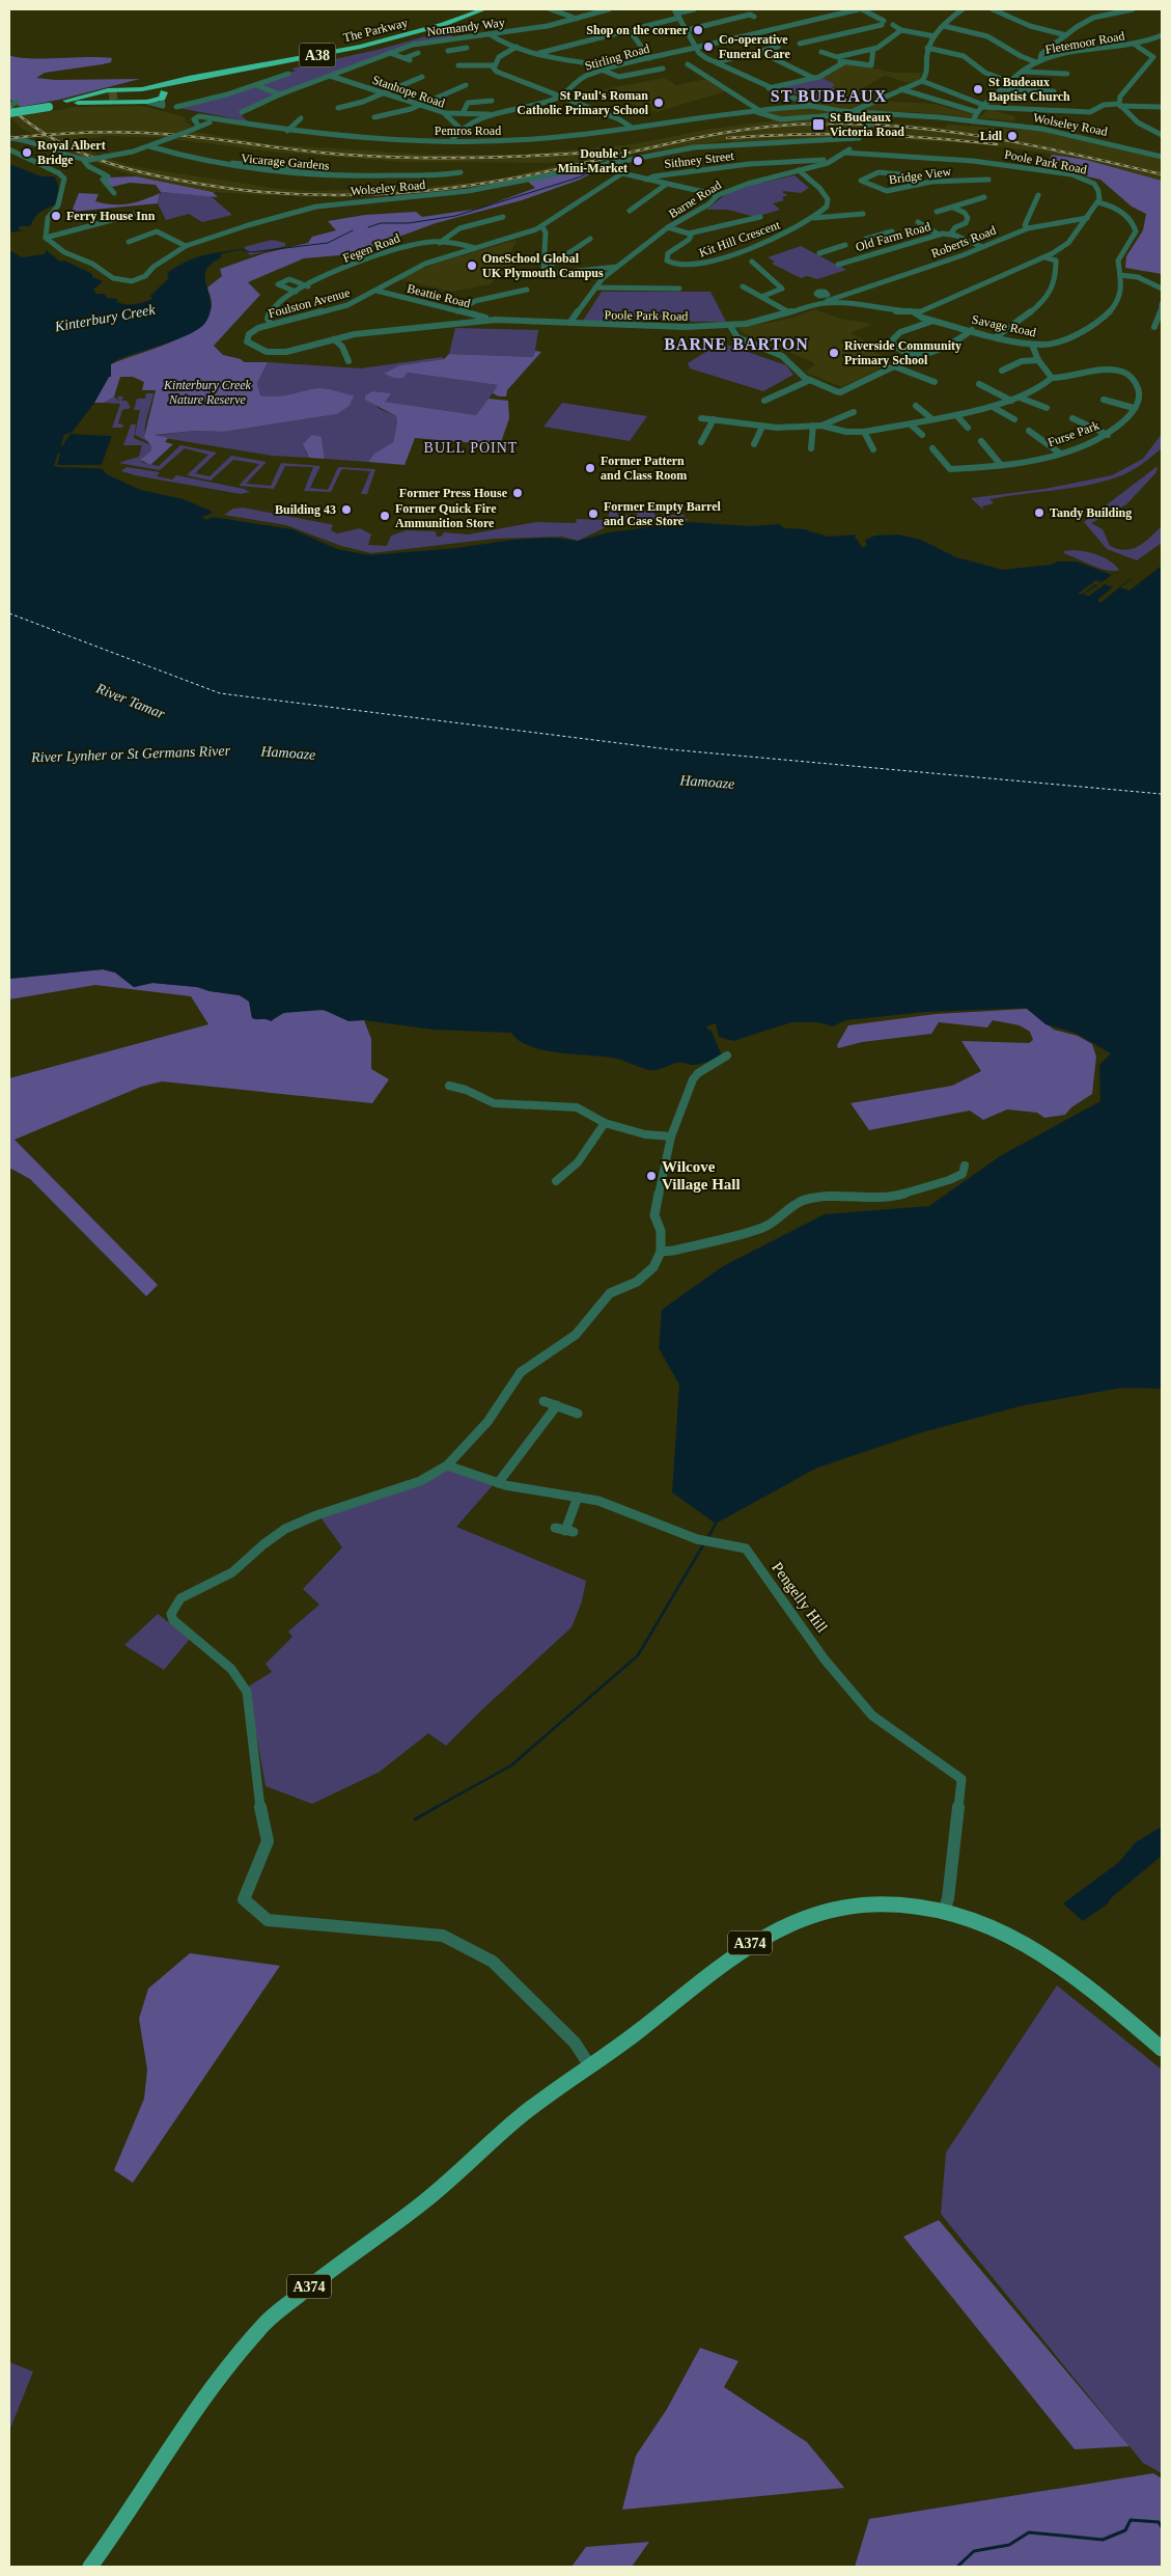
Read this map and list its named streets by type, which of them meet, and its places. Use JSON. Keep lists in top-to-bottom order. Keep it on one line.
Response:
{"streets":{"highway":["The Parkway","A38"],"main road":["A374"],"street":["Normandy Way","Fletemoor Road","Stirling Road","Stanhope Road","Wolseley Road","Pemros Road","Sithney Street","Vicarage Gardens","Poole Park Road","Bridge View","Barne Road","Old Farm Road","Kit Hill Crescent","Roberts Road","Fegen Road","Beattie Road","Foulston Avenue","Savage Road","Furse Park","Pengelly Hill"]},"crossings":[["Normandy Way","Stanhope Road"],["The Parkway","A38"],["Fletemoor Road","Wolseley Road"],["Stirling Road","Stanhope Road"],["Wolseley Road","Pemros Road"],["Wolseley Road","Barne Road"],["Sithney Street","Barne Road"],["Poole Park Road","Bridge View"],["Poole Park Road","Barne Road"],["Poole Park Road","Roberts Road"],["Poole Park Road","Foulston Avenue"],["Poole Park Road","Savage Road"],["Barne Road","Kit Hill Crescent"],["Barne Road","Foulston Avenue"],["Old Farm Road","Roberts Road"],["Fegen Road","Foulston Avenue"],["Beattie Road","Foulston Avenue"],["Pengelly Hill","A374"]],"districts":["ST BUDEAUX","BARNE BARTON","BULL POINT"],"water":["Kinterbury Creek","River Tamar","Hamoaze","River Lynher or St Germans River"],"parks":["Kinterbury Creek Nature Reserve"],"places":{"other":["Shop on the corner","Co-operative Funeral Care","St Budeaux Baptist Church","St Paul's Roman Catholic Primary School","Lidl","Royal Albert Bridge","Double J Mini-Market","Ferry House Inn","OneSchool Global UK Plymouth Campus","Riverside Community Primary School","Former Pattern and Class Room","Former Press House","Building 43","Tandy Building","Former Empty Barrel and Case Store","Former Quick Fire Ammunition Store","Wilcove Village Hall"],"transit":["St Budeaux Victoria Road"]}}
